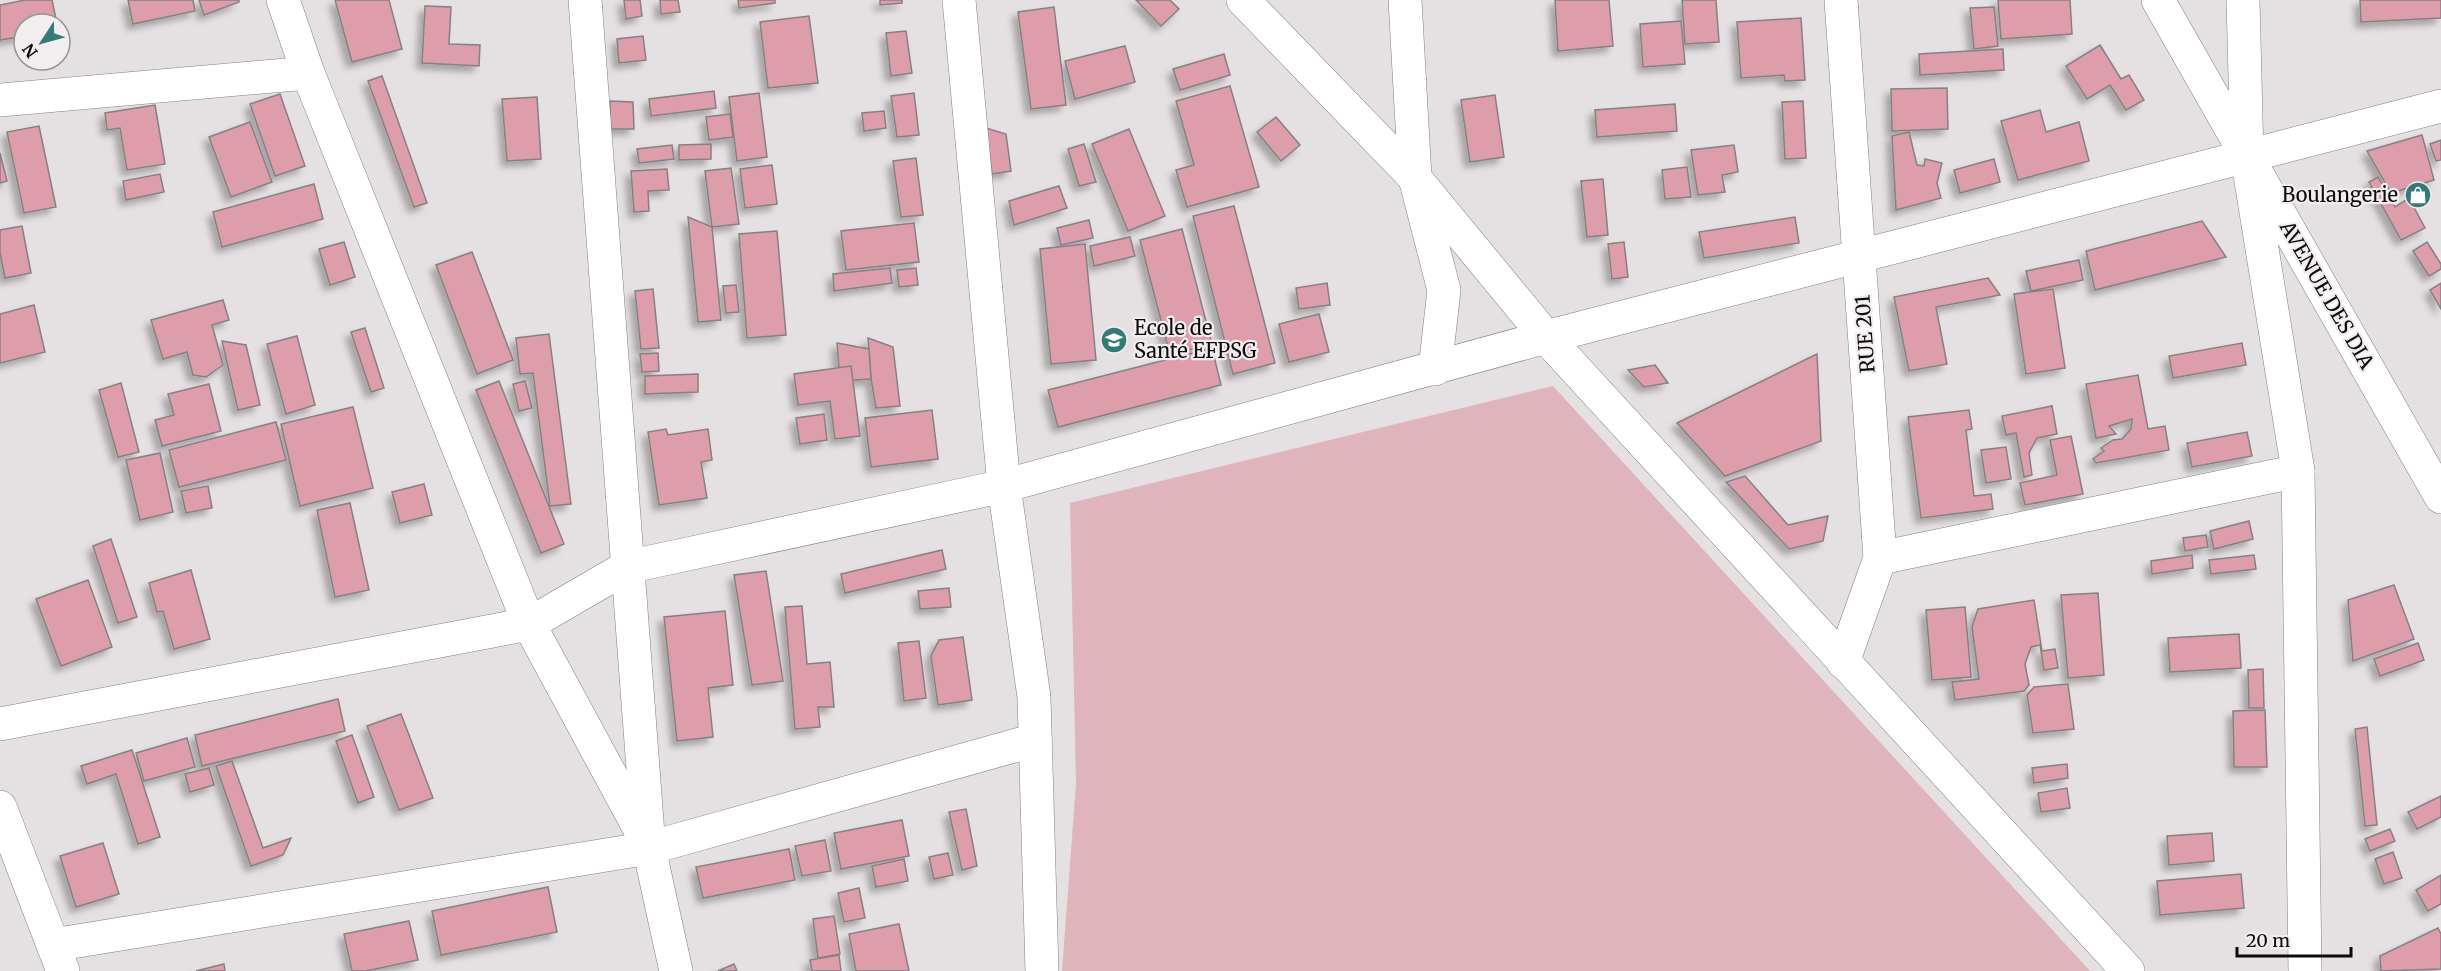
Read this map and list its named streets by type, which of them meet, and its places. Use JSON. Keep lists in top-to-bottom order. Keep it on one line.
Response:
{"streets":{"street":["AVENUE DES DIA","RUE 201"]},"places":{"shop":["Boulangerie"],"school or university":["Ecole de Santé EFPSG"]},"scale_bar":"20 m","north":"bottom left"}
